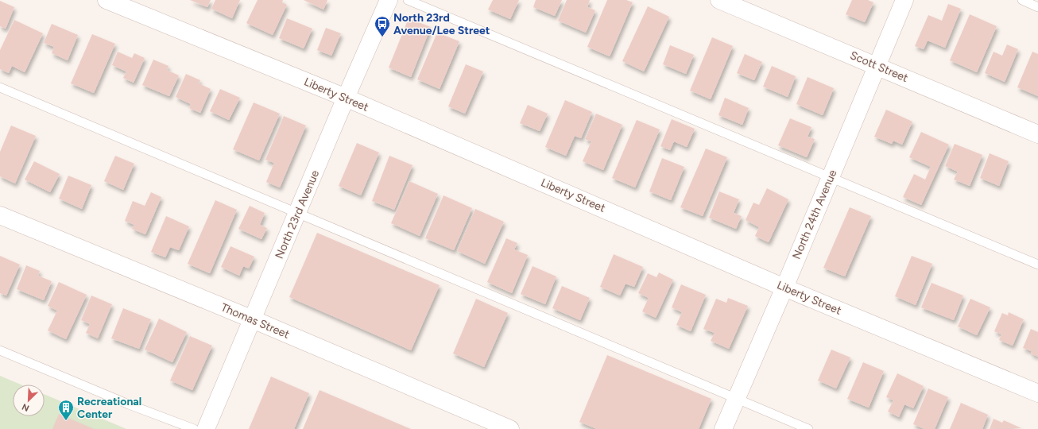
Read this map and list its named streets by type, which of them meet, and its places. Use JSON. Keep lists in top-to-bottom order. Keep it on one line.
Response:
{"streets":{"street":["Scott Street","Liberty Street","North 23rd Avenue","North 24th Avenue","Thomas Street"]},"crossings":[["Scott Street","North 24th Avenue"],["Liberty Street","North 23rd Avenue"],["Liberty Street","North 24th Avenue"],["North 23rd Avenue","Thomas Street"]],"places":{"bus stop":["North 23rd Avenue/Lee Street"],"building":["Recreational Center"]},"north":"bottom left"}
